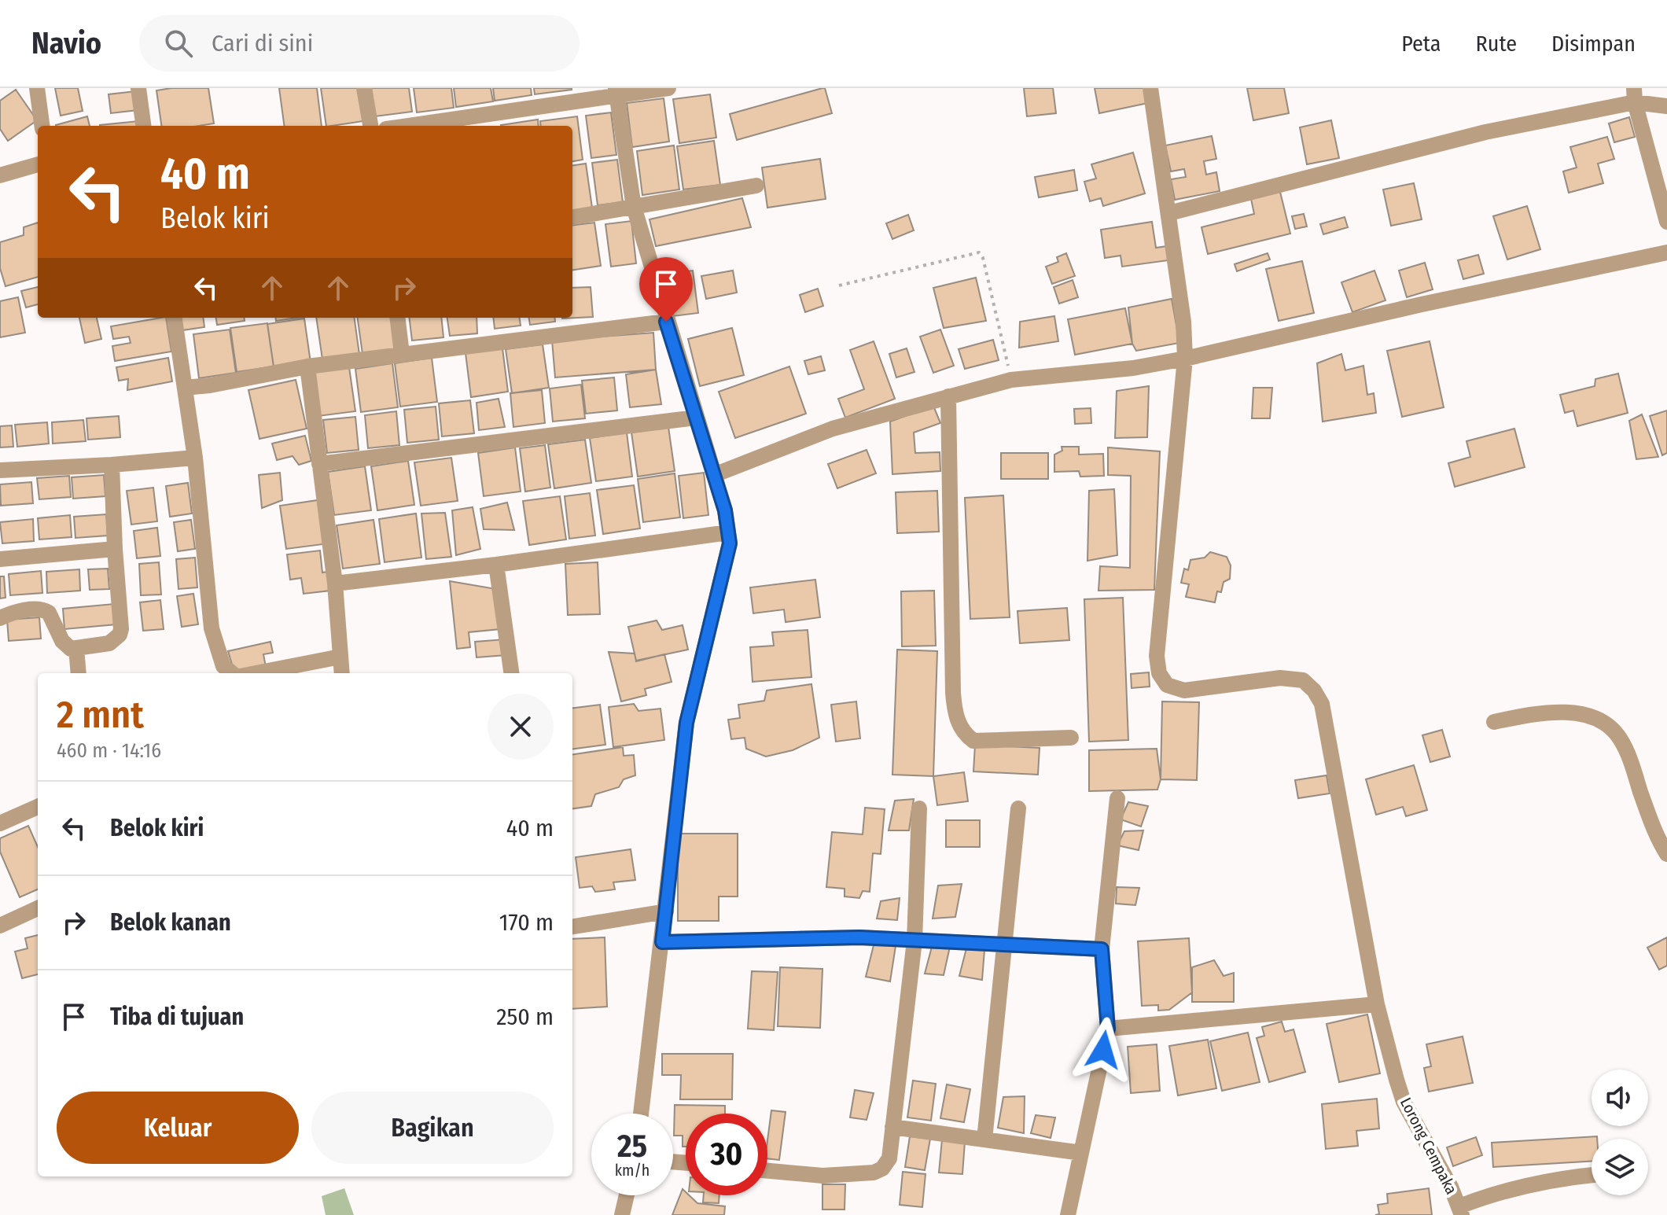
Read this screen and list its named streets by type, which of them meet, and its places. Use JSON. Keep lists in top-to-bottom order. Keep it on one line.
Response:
{"streets":{"street":["Lorong Cempaka"]},"page":{"header":"Navio","search":"Cari di sini","nav":["Peta","Rute","Disimpan"],"turn":["40 m","Belok kiri"],"heading":["2 mnt","460 m · 14:16"],"list":[{"name":"Belok kiri","value":"40 m"},{"name":"Belok kanan","value":"170 m"},{"name":"Tiba di tujuan","value":"250 m"}],"buttons":["Keluar","Bagikan"],"speed":"25 km/h","limit":"30"}}
